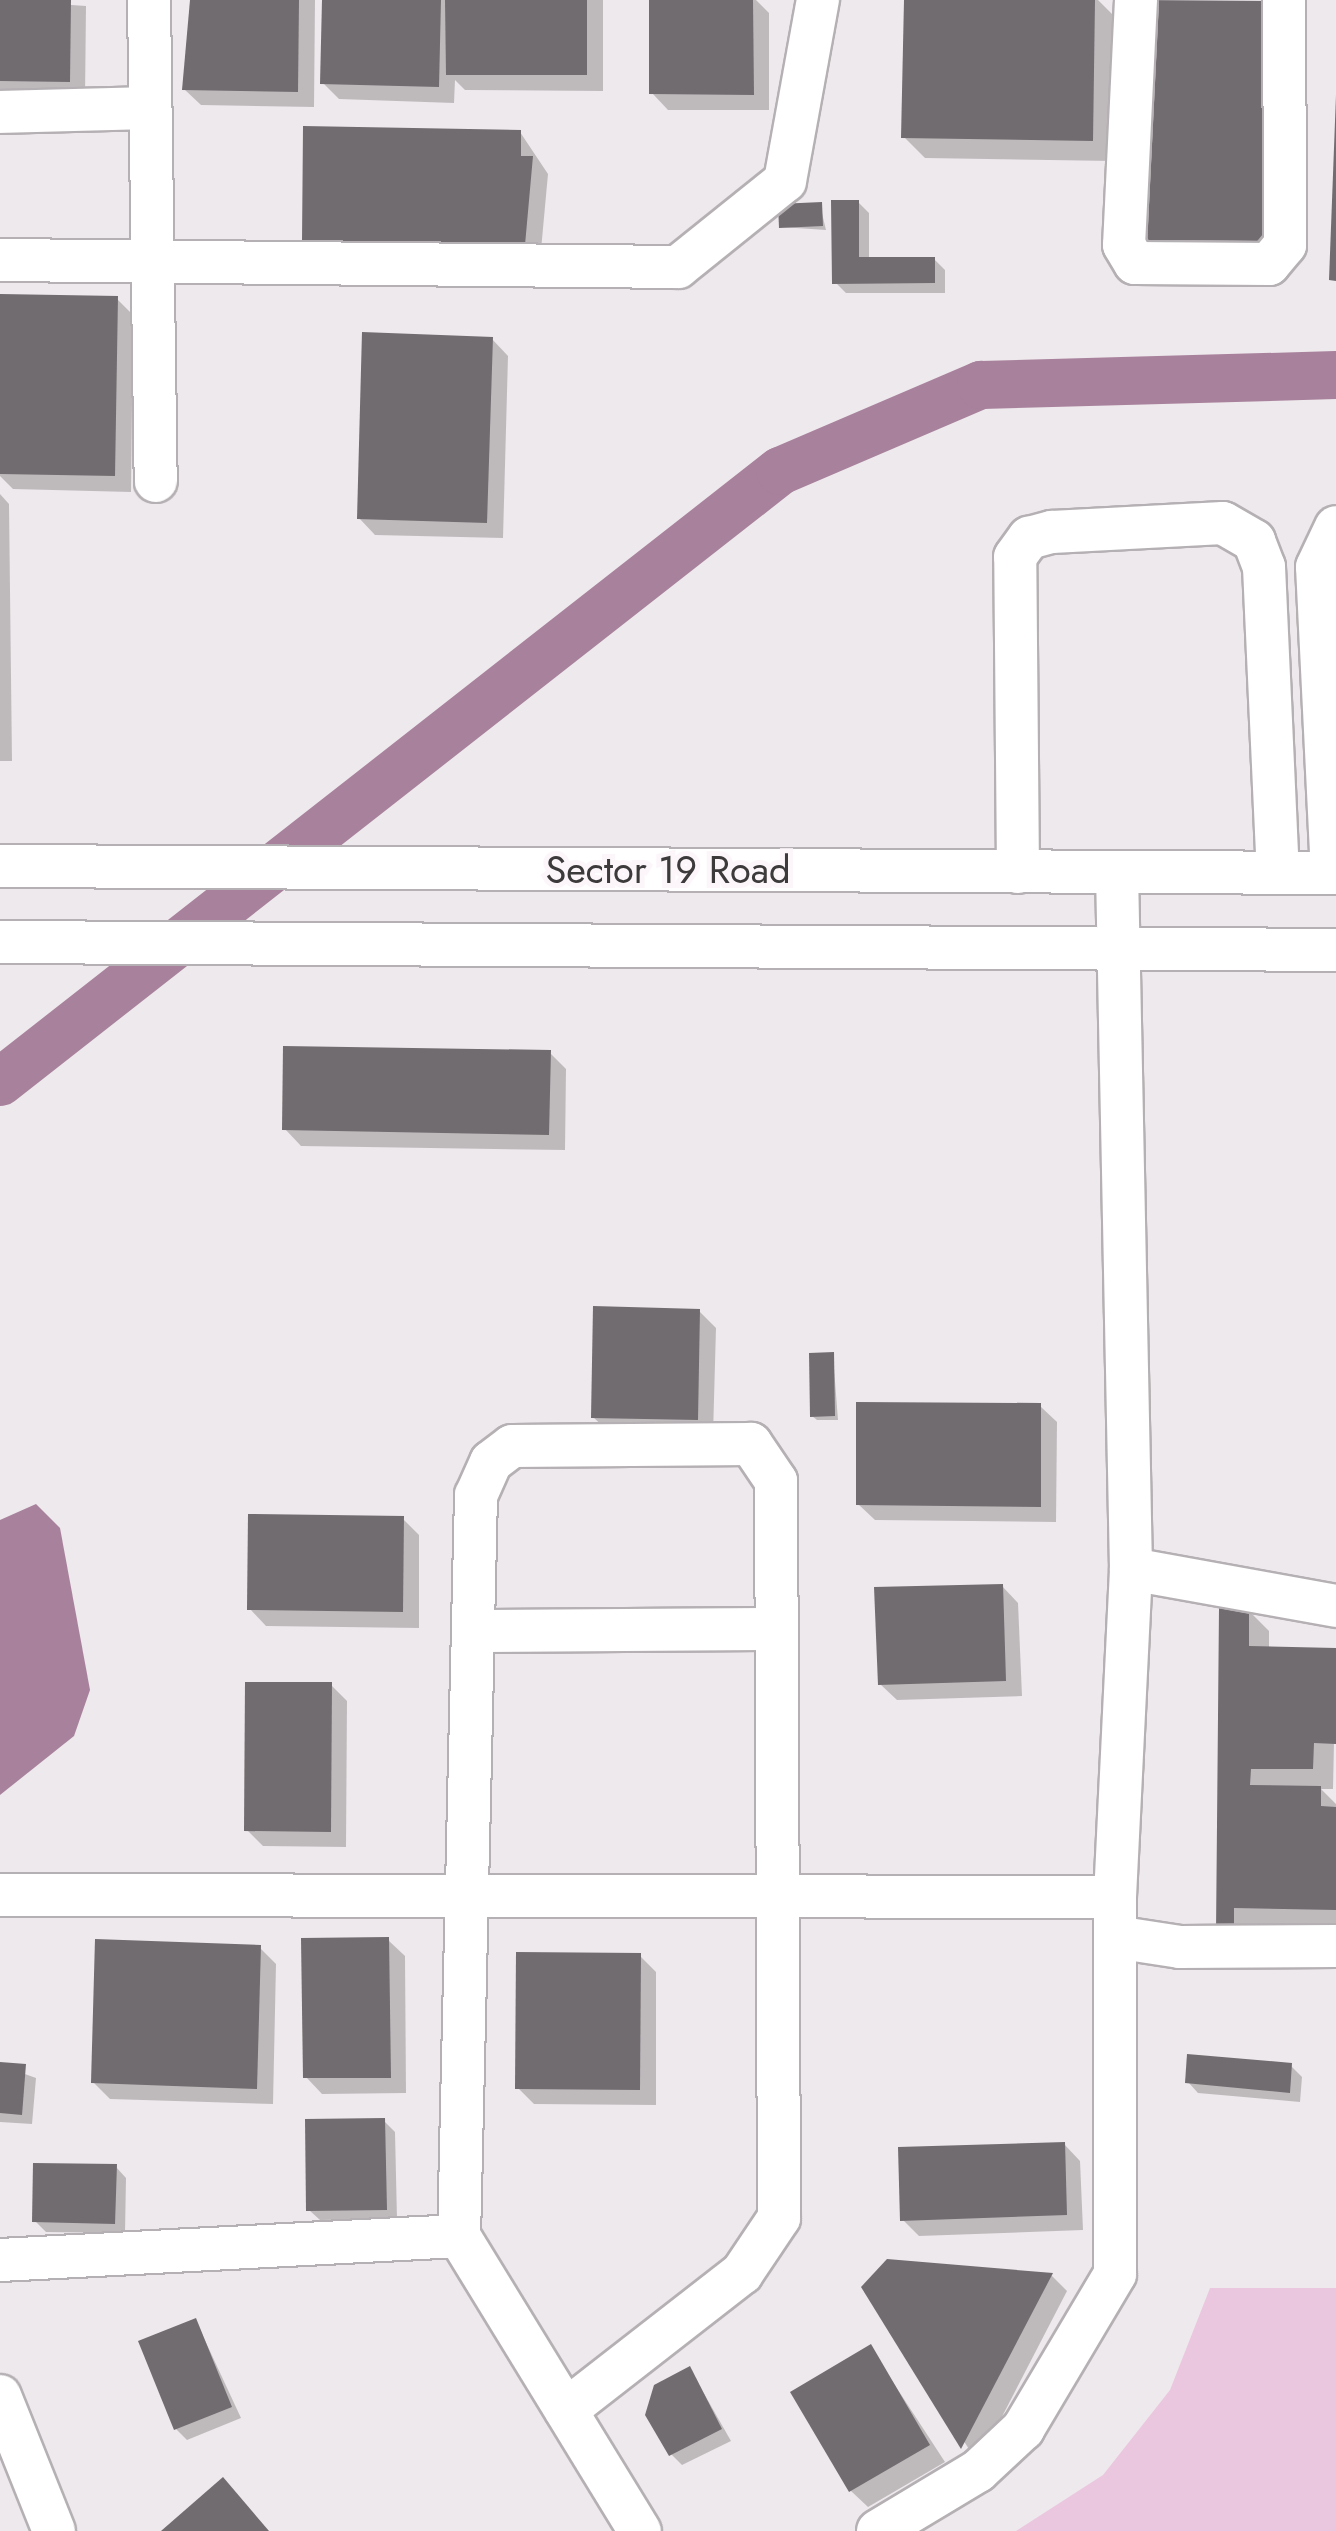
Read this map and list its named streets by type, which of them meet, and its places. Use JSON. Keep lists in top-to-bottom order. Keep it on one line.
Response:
{"streets":{"street":["Sector 19 Road"]}}
